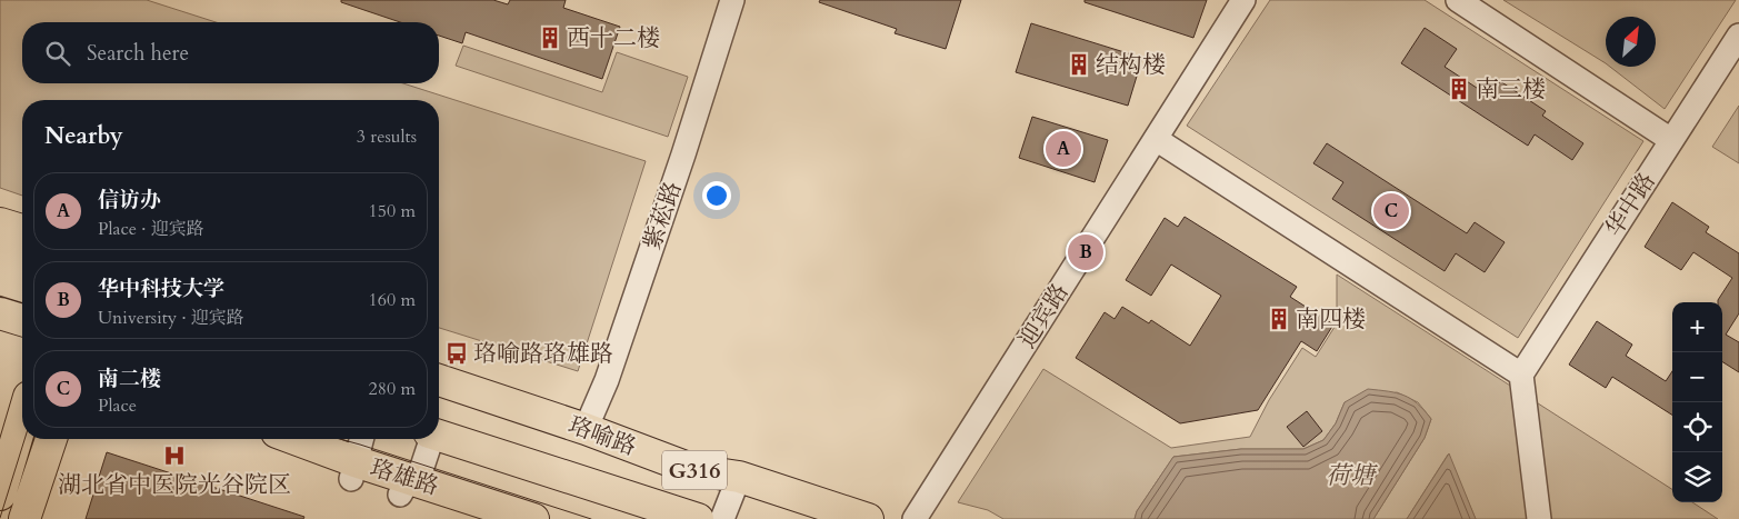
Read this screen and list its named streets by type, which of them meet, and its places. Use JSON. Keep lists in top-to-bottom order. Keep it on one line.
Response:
{"streets":{"main road":["珞喻路","G316","珞雄路"],"street":["华中路","紫菘路","迎宾路"]},"crossings":[["紫菘路","珞喻路"]],"water":["荷塘"],"places":{"building":["西十二楼","结构楼","南三楼","南四楼"],"bus stop":["珞喻路珞雄路"],"hospital":["湖北省中医院光谷院区"]},"north":"top right","page":{"search":"Search here","heading":["Nearby","3 results"],"pins":["A","C","B"],"list":[{"mark":"A","name":"信访办","note":"Place · 迎宾路","value":"150 m"},{"mark":"B","name":"华中科技大学","note":"University · 迎宾路","value":"160 m"},{"mark":"C","name":"南二楼","note":"Place","value":"280 m"}],"map_buttons":["+","−"]}}
